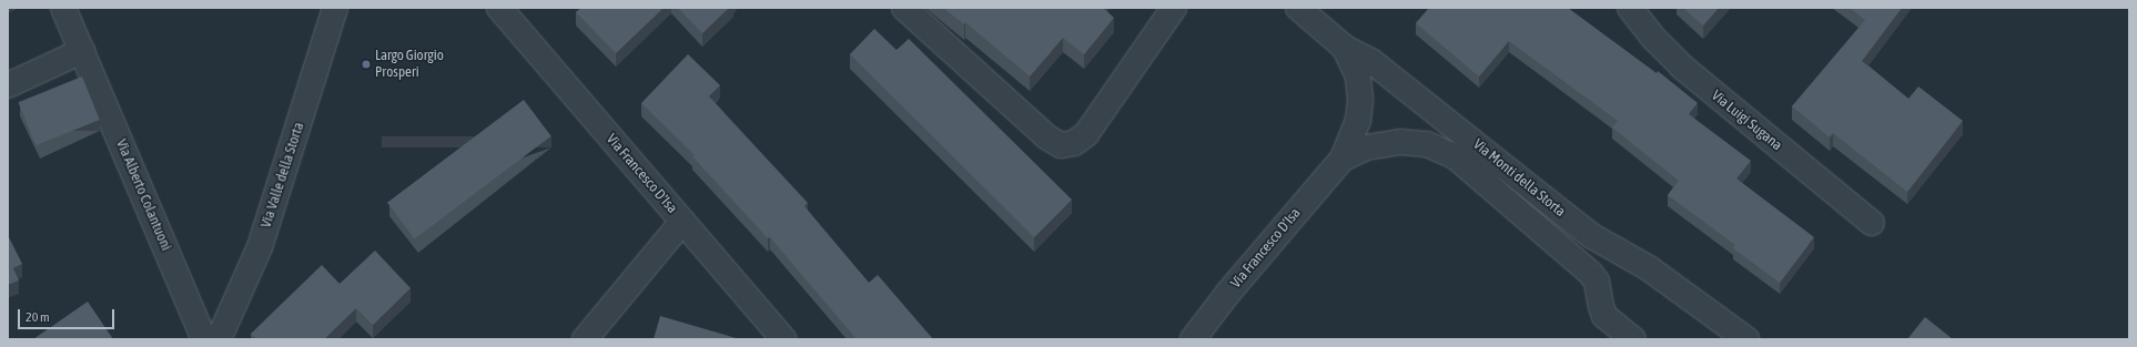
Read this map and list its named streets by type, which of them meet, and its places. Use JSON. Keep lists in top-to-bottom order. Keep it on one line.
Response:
{"streets":{"street":["Via Luigi Sugana","Via Francesco D'Isa","Via Valle della Storta","Via Monti della Storta","Via Alberto Colantuoni"]},"crossings":[["Via Francesco D'Isa","Via Monti della Storta"]],"places":["Largo Giorgio Prosperi"],"scale_bar":"20 m"}
